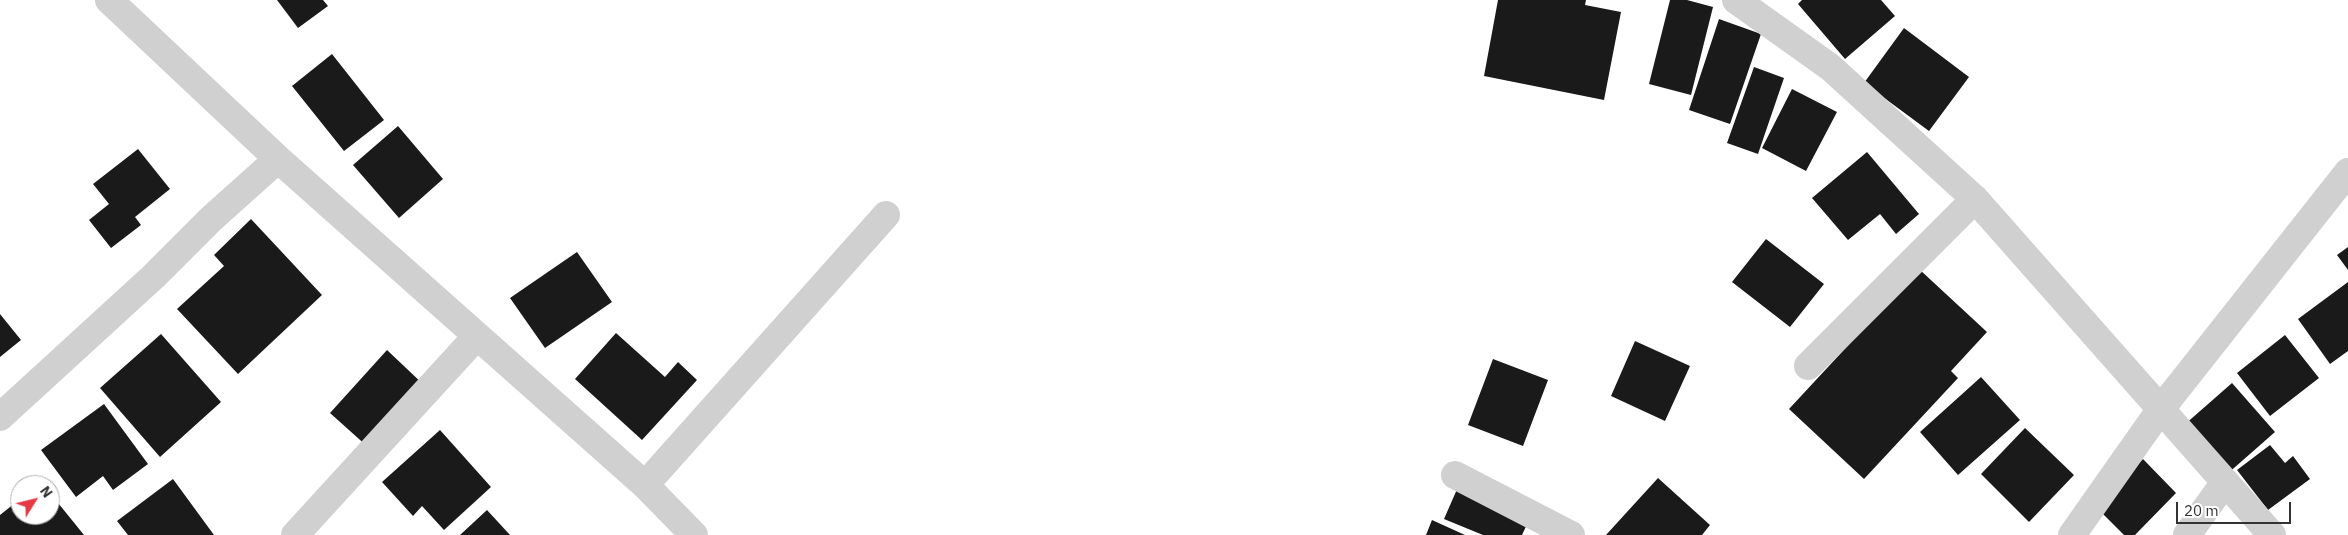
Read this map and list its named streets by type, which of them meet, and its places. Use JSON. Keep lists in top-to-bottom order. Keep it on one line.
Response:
{"scale_bar":"20 m","north":"top right"}
